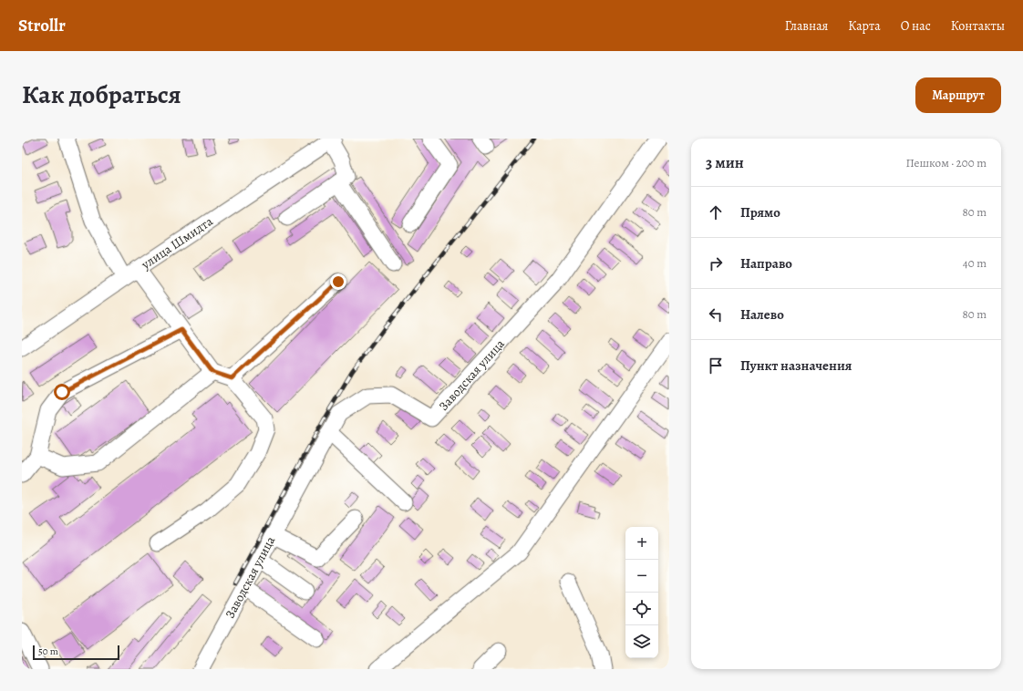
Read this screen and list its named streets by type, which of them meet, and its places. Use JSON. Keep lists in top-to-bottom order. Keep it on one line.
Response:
{"streets":{"street":["улица Шмидта","Заводская улица"]},"scale_bar":"50 m","page":{"header":"Strollr","nav":["Главная","Карта","О нас","Контакты"],"title":"Как добраться","buttons":"Маршрут","heading":["3 мин","Пешком · 200 m"],"list":[["Прямо","80 m"],["Направо","40 m"],["Налево","80 m"],"Пункт назначения"],"map_buttons":["+","−"],"scale":"50 m"}}
